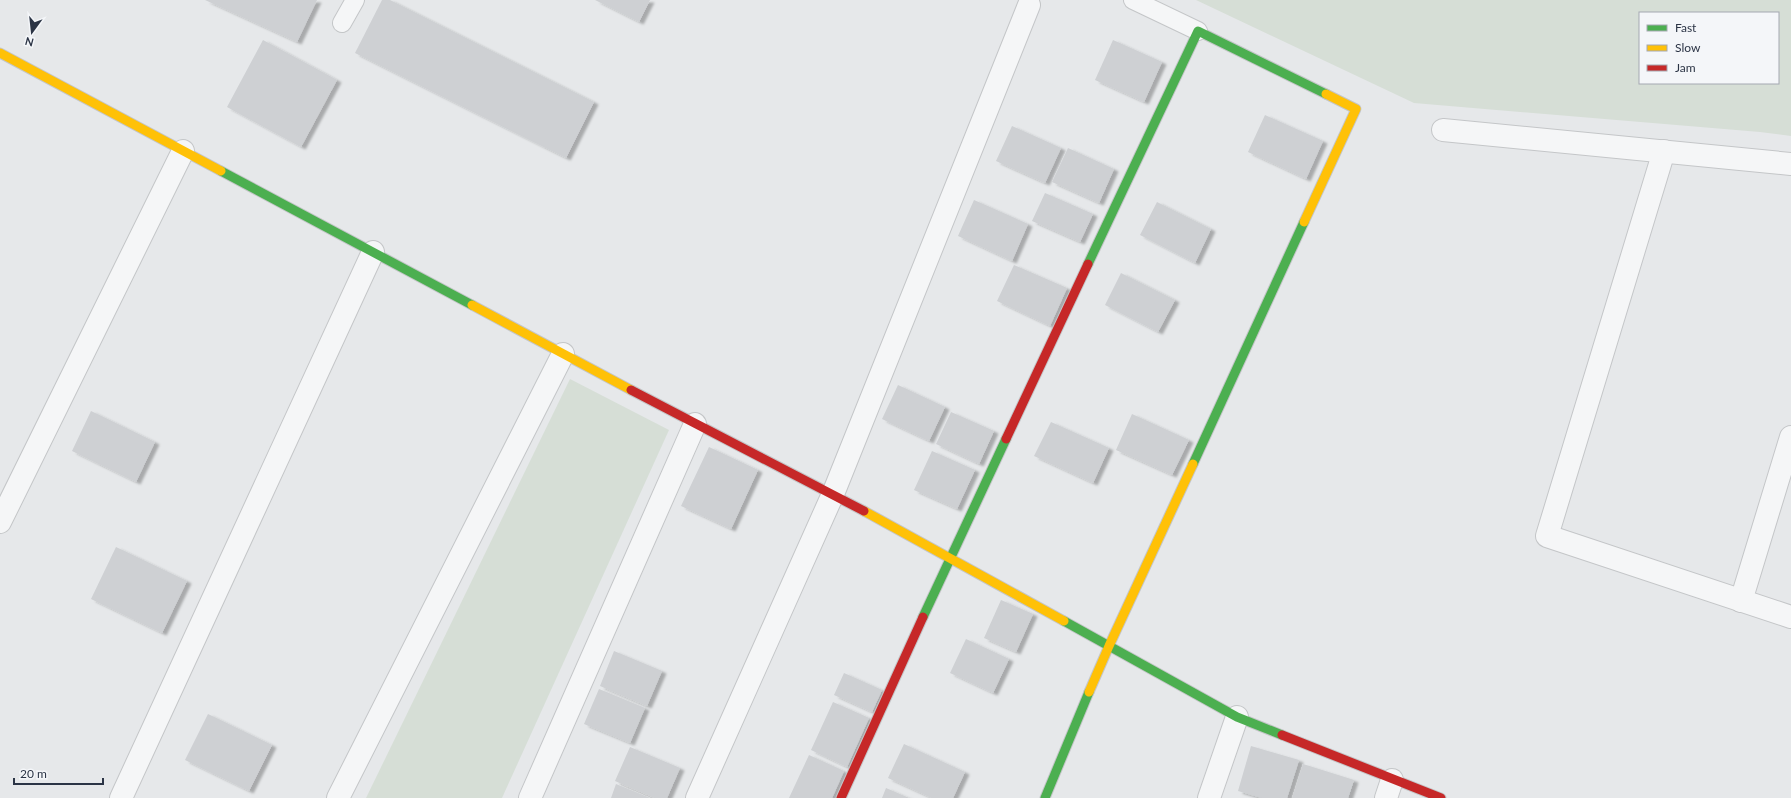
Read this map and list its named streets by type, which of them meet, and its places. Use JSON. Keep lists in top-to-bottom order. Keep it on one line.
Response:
{"legend":["Fast","Slow","Jam"],"scale_bar":"20 m","north":"bottom"}
